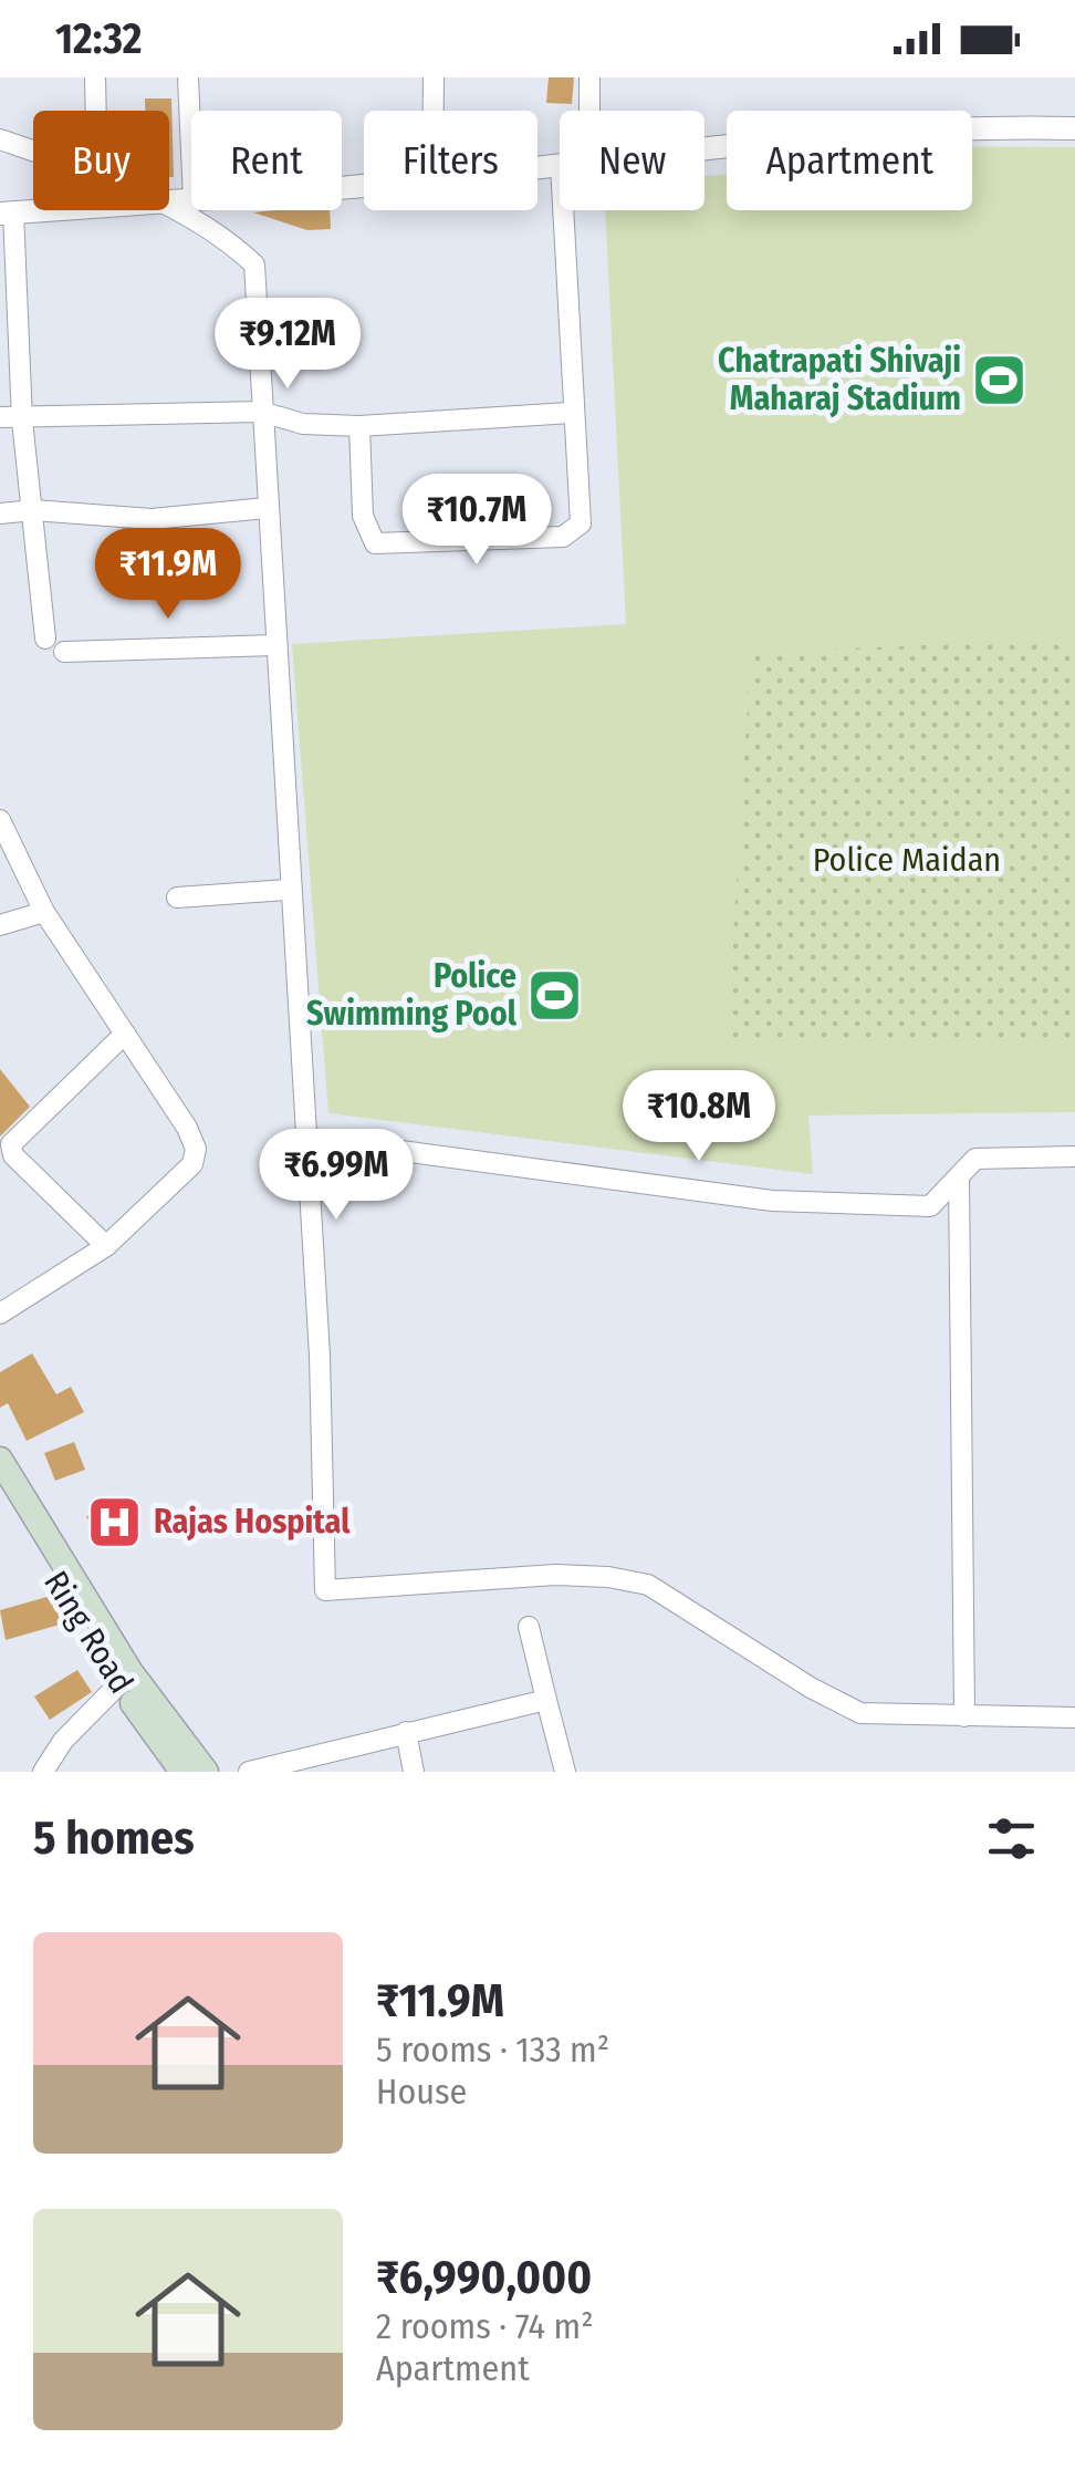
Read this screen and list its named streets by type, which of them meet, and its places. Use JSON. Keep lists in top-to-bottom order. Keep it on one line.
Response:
{"streets":{"main road":["Ring Road"]},"parks":["Police Maidan"],"places":{"sports":["Chatrapati Shivaji Maharaj Stadium","Police Swimming Pool"],"hospital":["Rajas Hospital"]},"page":{"status":"12:32","chip":["Buy","Rent","Filters","New","Apartment"],"price":["₹9.12M","₹10.7M","₹11.9M","₹10.8M","₹6.99M"],"heading":"5 homes","list":[{"name":"₹11.9M","note":"5 rooms · 133 m² · House"},{"name":"₹6,990,000","note":"2 rooms · 74 m² · Apartment"}]}}
